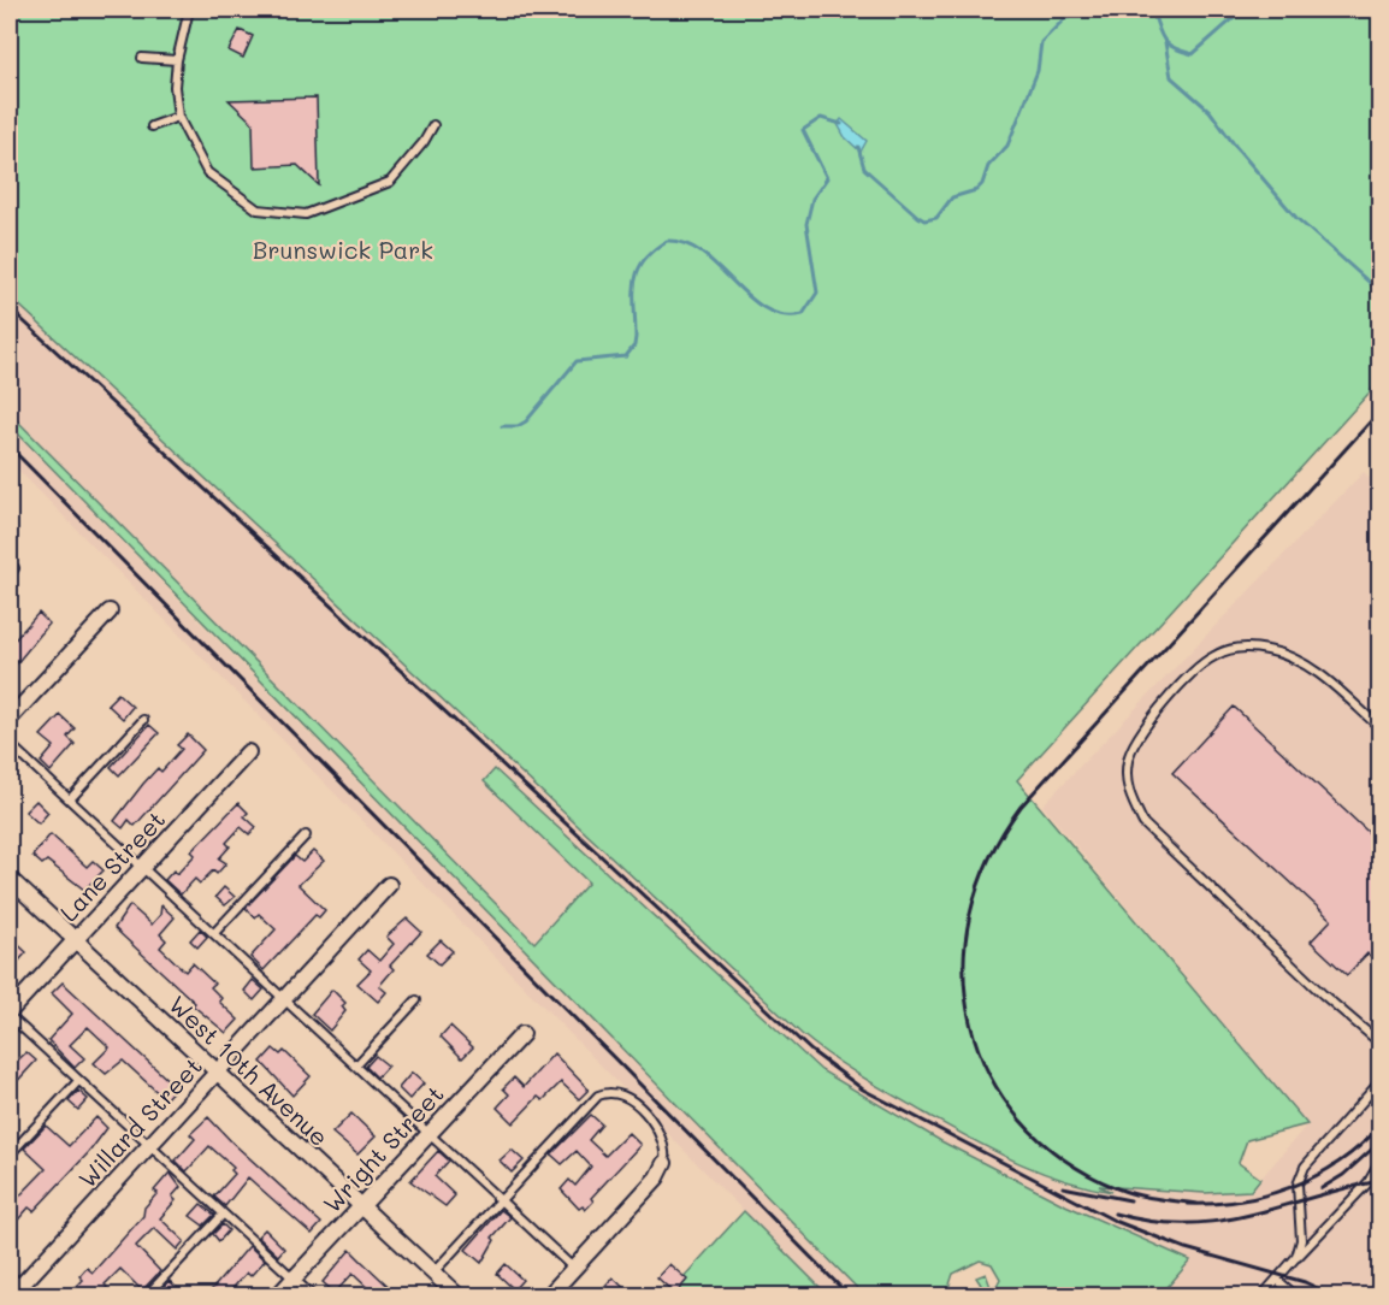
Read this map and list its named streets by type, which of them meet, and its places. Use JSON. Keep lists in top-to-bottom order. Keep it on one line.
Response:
{"streets":{"street":["Lane Street","West 10th Avenue","Willard Street","Wright Street"]},"crossings":[["Lane Street","West 10th Avenue"],["West 10th Avenue","Willard Street"],["West 10th Avenue","Wright Street"]],"parks":["Brunswick Park"]}
